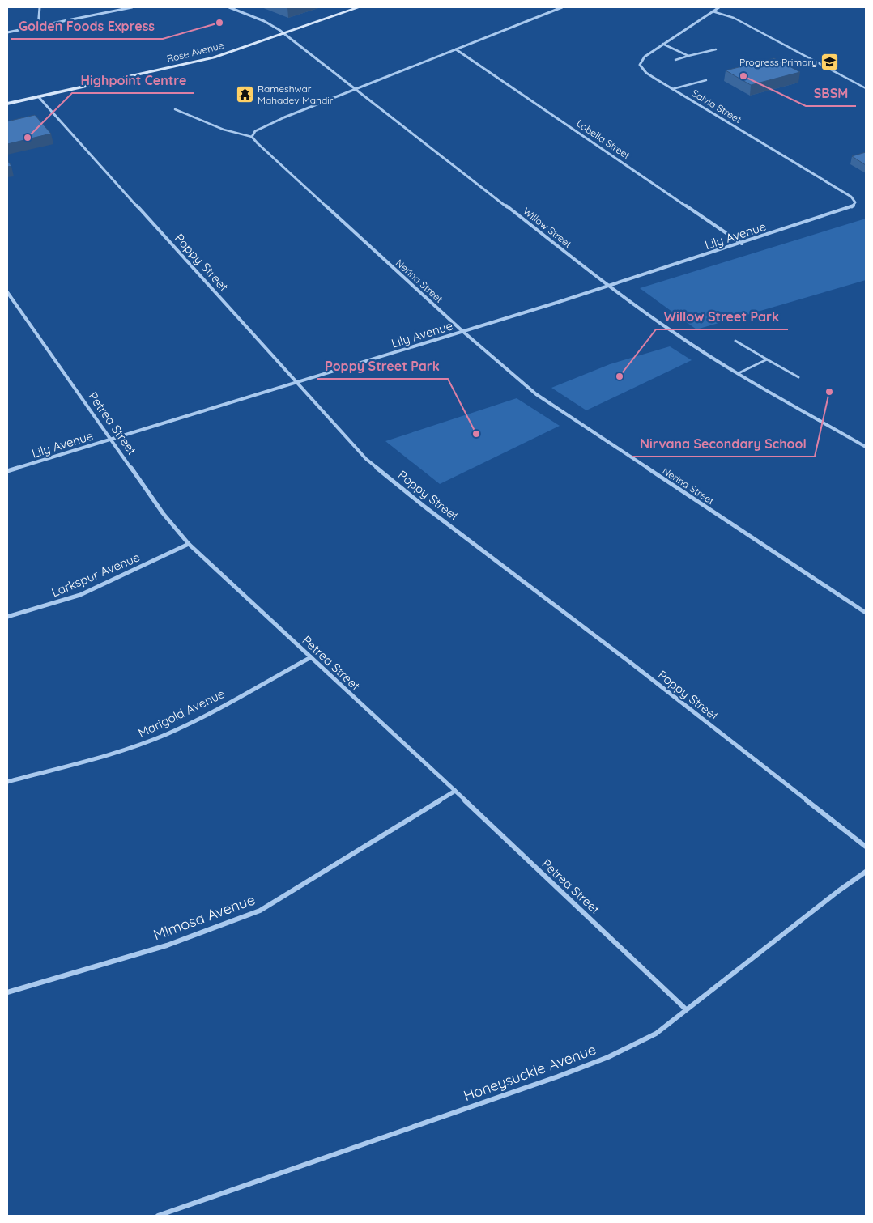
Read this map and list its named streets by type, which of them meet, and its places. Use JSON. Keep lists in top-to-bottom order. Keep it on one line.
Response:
{"streets":{"street":["Rose Avenue","Salvia Street","Lobella Street","Willow Street","Lily Avenue","Poppy Street","Nerina Street","Petrea Street","Larkspur Avenue","Marigold Avenue","Mimosa Avenue","Honeysuckle Avenue"]},"crossings":[["Rose Avenue","Willow Street"],["Rose Avenue","Poppy Street"],["Salvia Street","Lily Avenue"],["Lobella Street","Lily Avenue"],["Willow Street","Lily Avenue"],["Lily Avenue","Poppy Street"],["Lily Avenue","Nerina Street"],["Lily Avenue","Petrea Street"],["Petrea Street","Larkspur Avenue"],["Petrea Street","Marigold Avenue"],["Petrea Street","Mimosa Avenue"],["Petrea Street","Honeysuckle Avenue"]],"places":{"other":["Golden Foods Express","SBSM","Highpoint Centre","Willow Street Park","Nirvana Secondary School","Poppy Street Park"],"school or university":["Progress Primary"],"temple":["Rameshwar Mahadev Mandir"]}}
